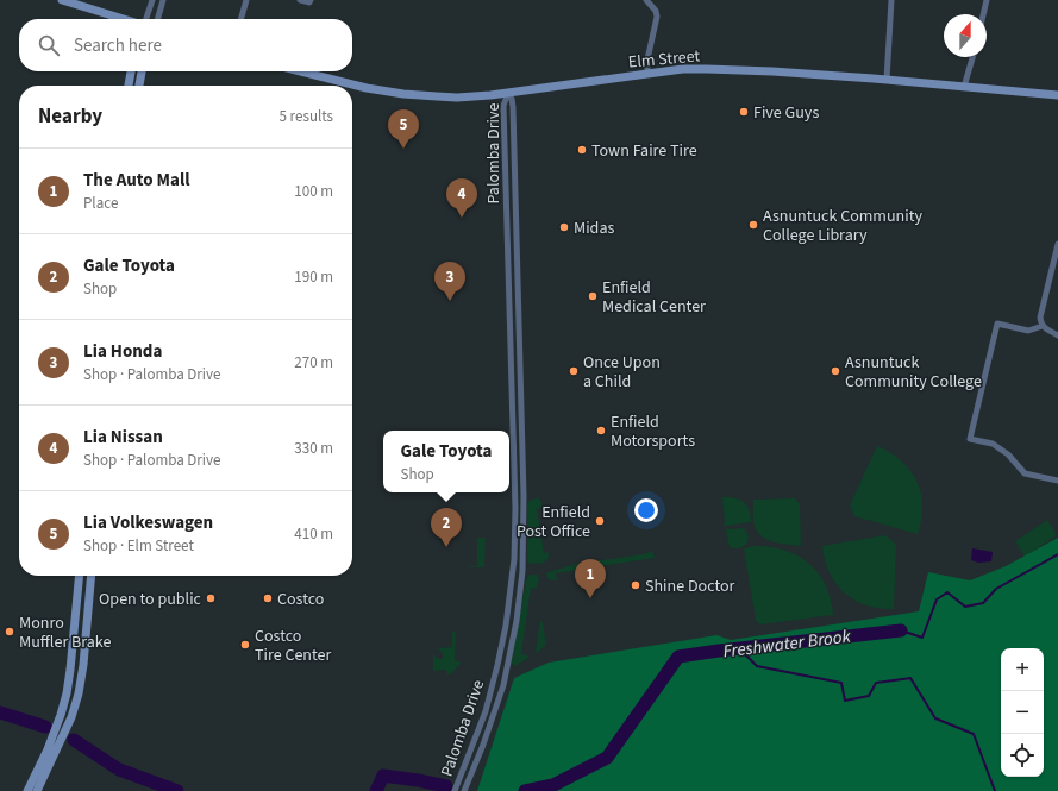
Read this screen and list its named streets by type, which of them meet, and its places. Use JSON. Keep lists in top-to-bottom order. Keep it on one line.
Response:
{"streets":{"main road":["Elm Street"],"street":["Palomba Drive"]},"crossings":[["Elm Street","Palomba Drive"]],"water":["Freshwater Brook"],"places":["Five Guys","Town Faire Tire","Asnuntuck Community College Library","Midas","Enfield Medical Center","Once Upon a Child","Asnuntuck Community College","Enfield Motorsports","Enfield Post Office","Shine Doctor","Open to public","Costco","Monro Muffler Brake","Costco Tire Center"],"north":"top","page":{"search":"Search here","heading":["Nearby","5 results"],"pins":["5","4","3","2","1"],"list":[{"mark":"1","name":"The Auto Mall","note":"Place","value":"100 m"},{"mark":"2","name":"Gale Toyota","note":"Shop","value":"190 m"},{"mark":"3","name":"Lia Honda","note":"Shop · Palomba Drive","value":"270 m"},{"mark":"4","name":"Lia Nissan","note":"Shop · Palomba Drive","value":"330 m"},{"mark":"5","name":"Lia Volkeswagen","note":"Shop · Elm Street","value":"410 m"}],"popup":["Gale Toyota","Shop"],"map_buttons":["+","−"]}}
